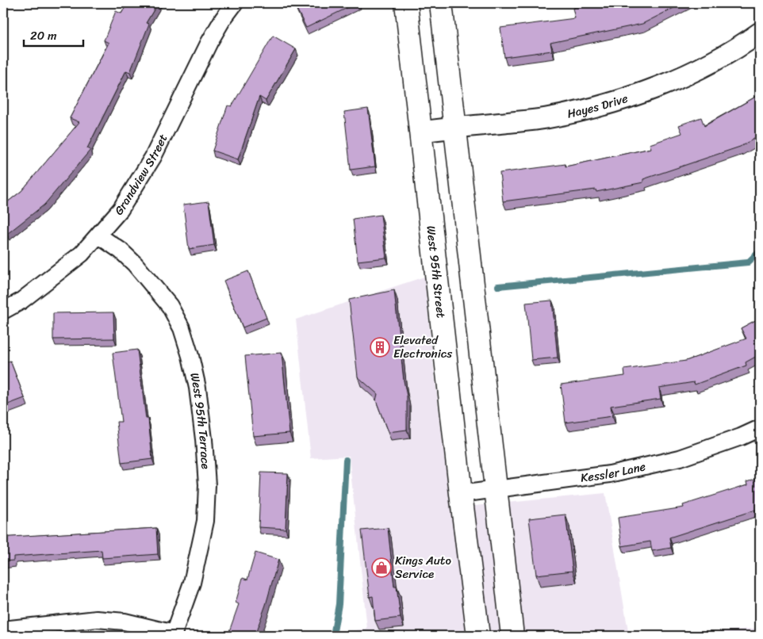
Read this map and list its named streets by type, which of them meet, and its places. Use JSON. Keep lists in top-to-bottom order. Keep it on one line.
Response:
{"streets":{"main road":["West 95th Street"],"street":["Hayes Drive","Grandview Street","West 95th Terrace","Kessler Lane"]},"crossings":[["Hayes Drive","West 95th Street"],["Grandview Street","West 95th Terrace"],["West 95th Street","Kessler Lane"]],"places":{"building":["Elevated Electronics"],"shop":["Kings Auto Service"]},"scale_bar":"20 m"}
